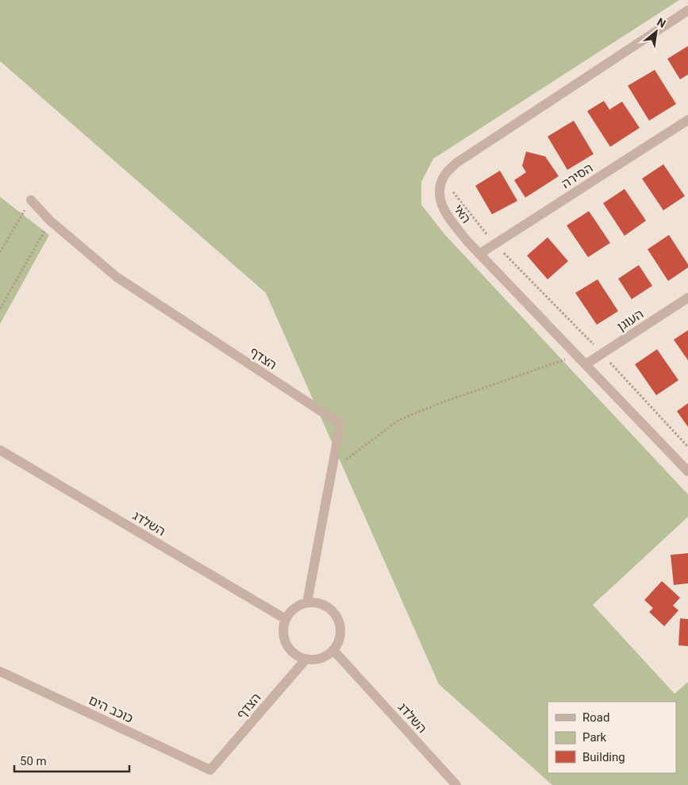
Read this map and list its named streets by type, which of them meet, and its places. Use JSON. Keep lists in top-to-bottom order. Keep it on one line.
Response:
{"streets":{"street":["הסירה","האי","העוגן","הצדף","השלדג","כוכב הים"]},"crossings":[["הסירה","האי"],["האי","העוגן"],["הצדף","השלדג"],["הצדף","כוכב הים"]],"legend":["Road","Park","Building"],"scale_bar":"50 m","north":"top right"}
